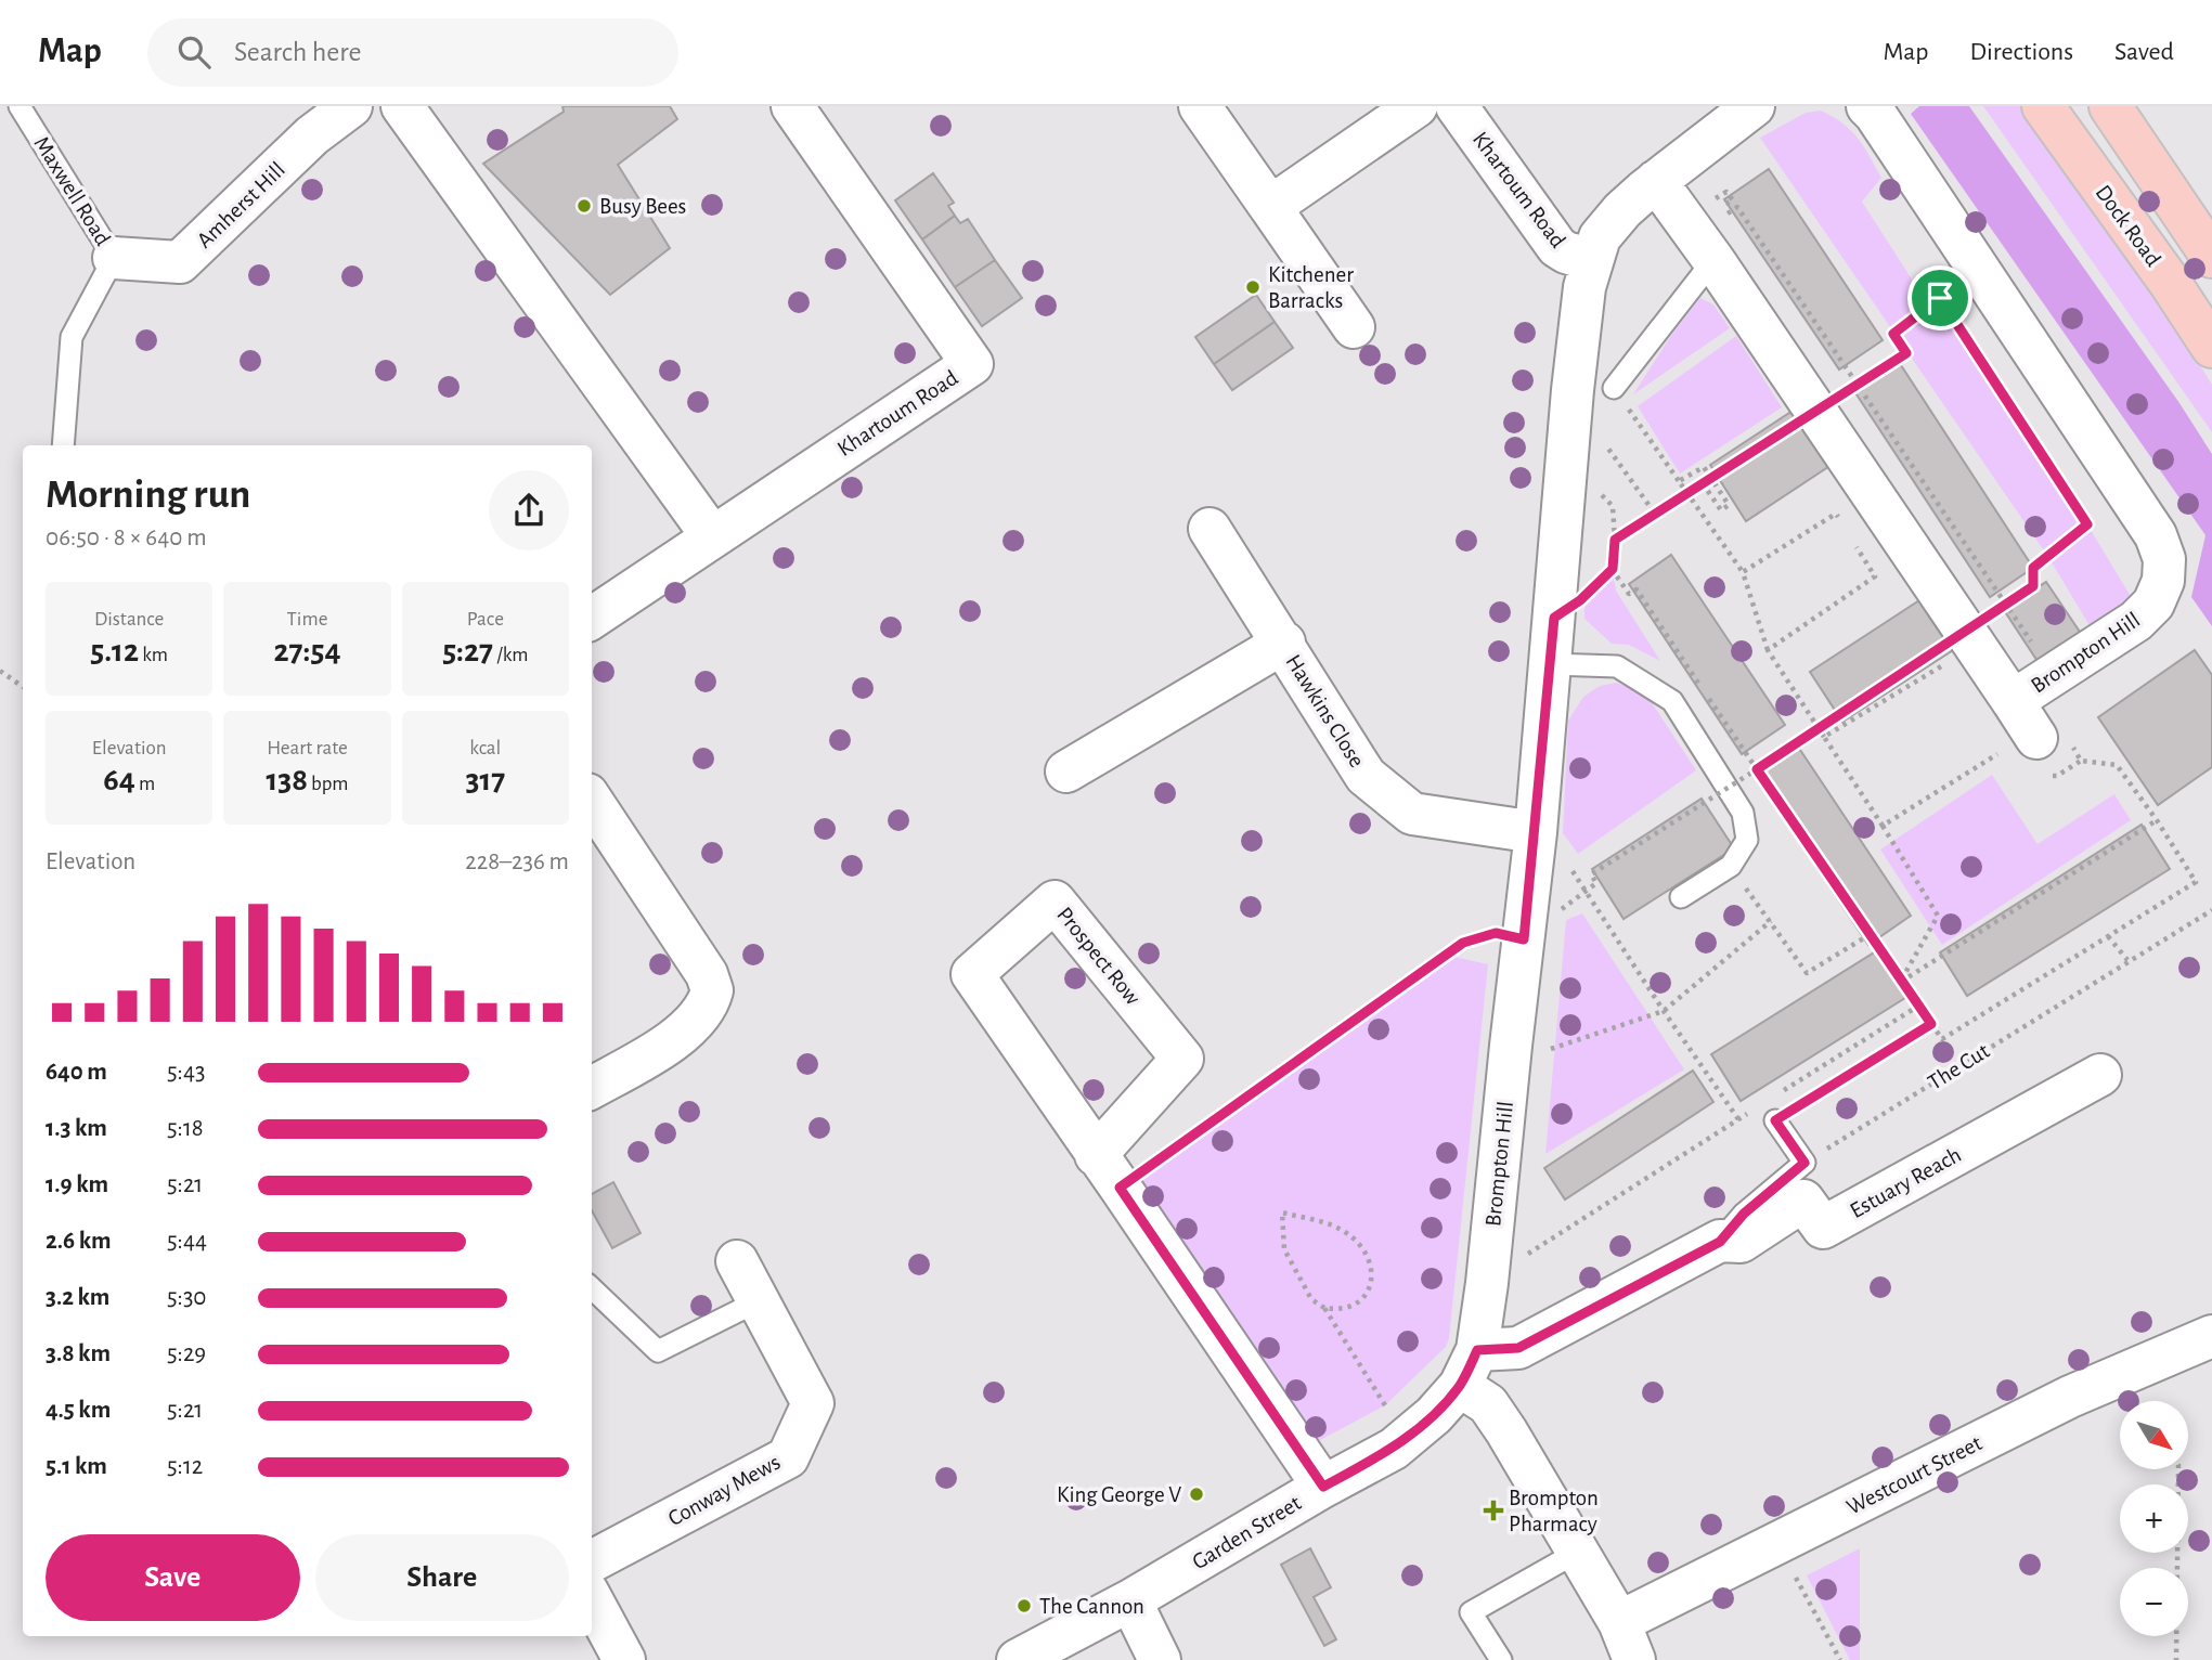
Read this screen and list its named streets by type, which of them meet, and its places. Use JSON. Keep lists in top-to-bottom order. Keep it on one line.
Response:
{"streets":{"main road":["Dock Road"],"street":["Khartoum Road","Amherst Hill","Brompton Hill","Hawkins Close","Prospect Row","Estuary Reach","Westcourt Street","Conway Mews","Garden Street"],"lane":["Maxwell Road"],"path":["The Cut"]},"crossings":[["Khartoum Road","Brompton Hill"],["Maxwell Road","Amherst Hill"],["Brompton Hill","Hawkins Close"],["Brompton Hill","Garden Street"],["Prospect Row","Garden Street"]],"places":{"other":["Busy Bees","Kitchener Barracks","King George V","The Cannon"],"health":["Brompton Pharmacy"]},"north":"bottom right","page":{"header":"Map","search":"Search here","nav":["Map","Directions","Saved"],"heading":["Morning run","06:50 · 8 × 640 m"],"stats":[["Distance","5.12 km"],["Time","27:54"],["Pace","5:27 /km"],["Elevation","64 m"],["Heart rate","138 bpm"],["kcal","317"]],"chart":["Elevation","228–236 m"],"list":[{"name":"640 m","note":"5:43"},{"name":"1.3 km","note":"5:18"},{"name":"1.9 km","note":"5:21"},{"name":"2.6 km","note":"5:44"},{"name":"3.2 km","note":"5:30"},{"name":"3.8 km","note":"5:29"},{"name":"4.5 km","note":"5:21"},{"name":"5.1 km","note":"5:12"}],"map_buttons":["+","−"],"buttons":["Save","Share"]}}
